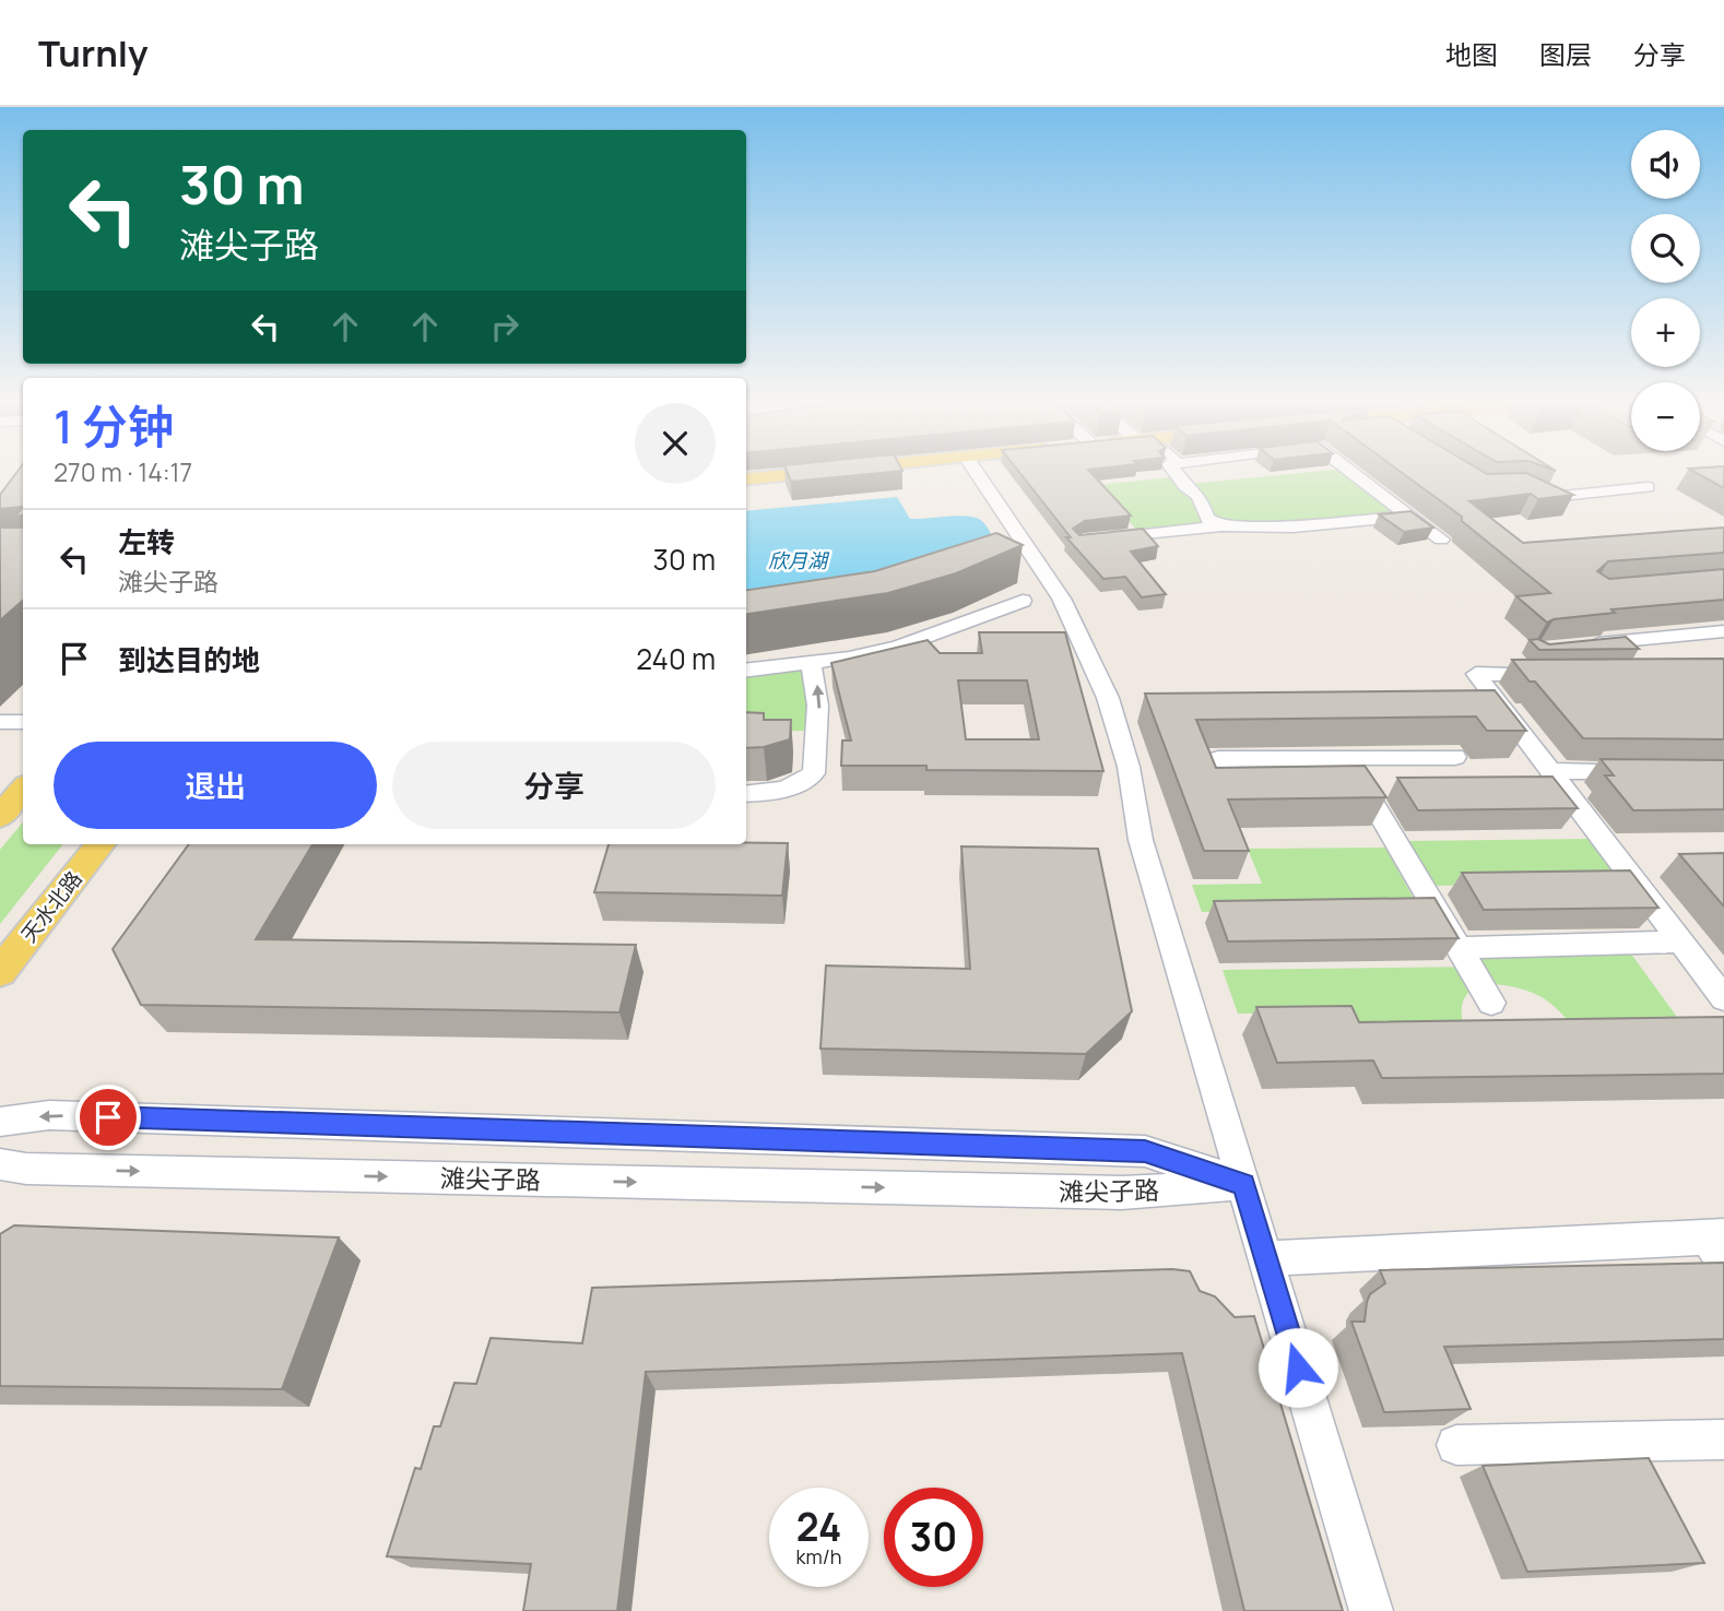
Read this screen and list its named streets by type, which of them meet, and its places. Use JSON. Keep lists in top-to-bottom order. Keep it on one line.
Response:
{"streets":{"main road":["天水北路"],"street":["滩尖子路"]},"water":["欣月湖"],"page":{"header":"Turnly","nav":["地图","图层","分享"],"map_buttons":["+","−"],"turn":["30 m","滩尖子路"],"heading":["1 分钟","270 m · 14:17"],"list":[{"name":"左转","note":"滩尖子路","value":"30 m"},{"name":"到达目的地","value":"240 m"}],"buttons":["退出","分享"],"speed":"24 km/h","limit":"30"}}
